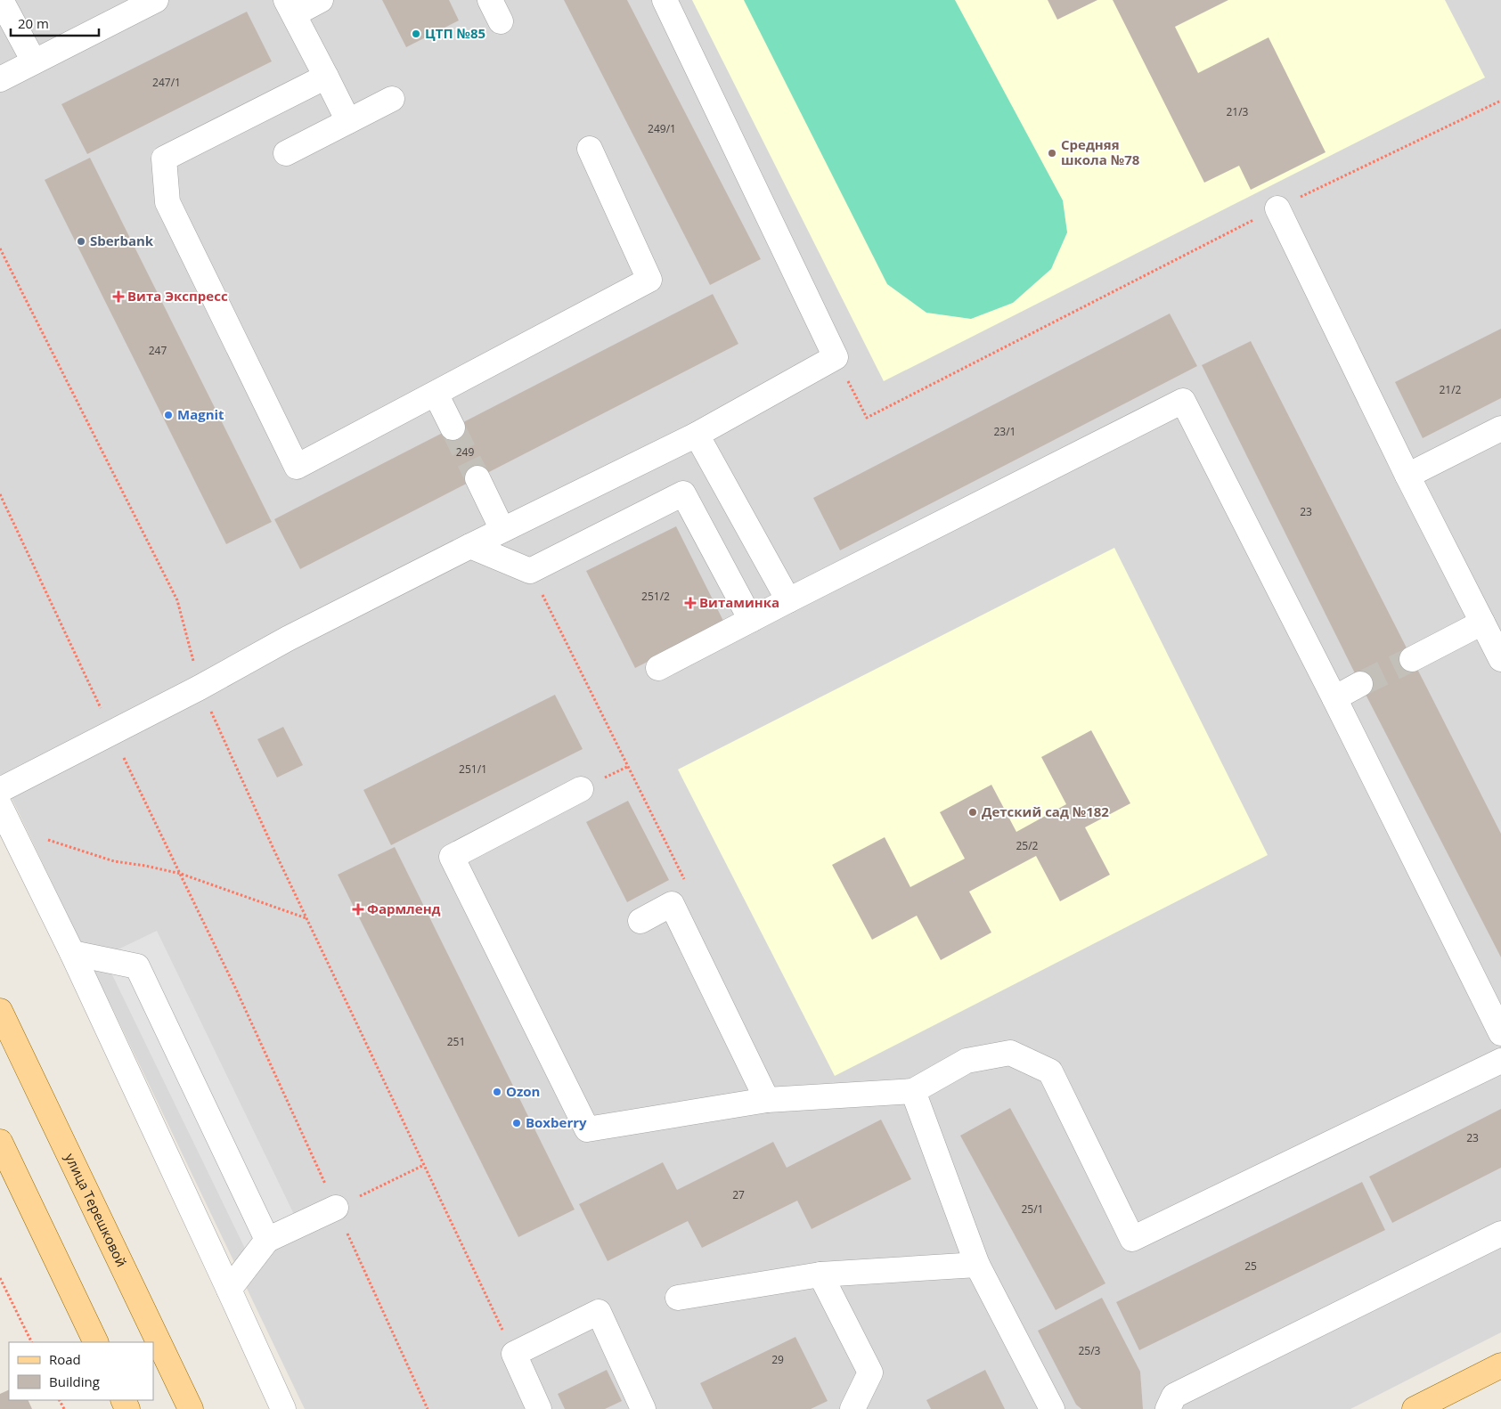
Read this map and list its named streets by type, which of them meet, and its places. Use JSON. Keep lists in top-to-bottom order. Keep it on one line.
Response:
{"streets":{"main road":["улица Терешковой"]},"places":{"other":["ЦТП №85","Средняя школа №78","Sberbank","Magnit","Детский сад №182","Ozon","Boxberry"],"health":["Вита Экспресс","Витаминка","Фармленд"]},"house_numbers":["247/1","21/3","249/1","247","21/2","23/1","249","23","251/2","251/1","25/2","251","23","27","25/1","25","25/3","29"],"legend":["Road","Building"],"scale_bar":"20 m"}
